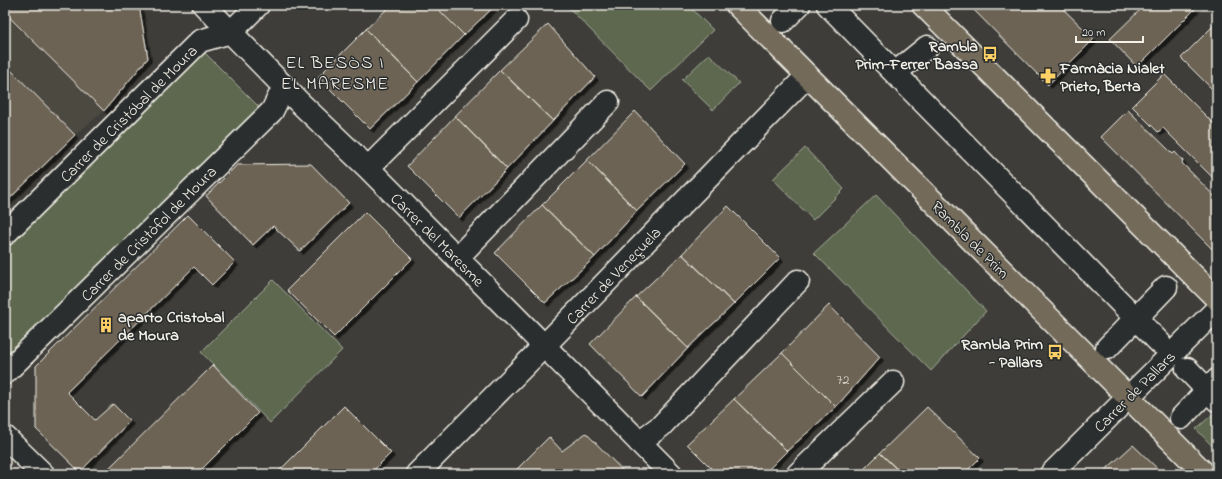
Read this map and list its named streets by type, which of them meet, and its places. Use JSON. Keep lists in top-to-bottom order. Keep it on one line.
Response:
{"streets":{"main road":["Rambla de Prim"],"street":["Carrer de Cristóbal de Moura","Carrer de Cristòfol de Moura","Carrer del Maresme","Carrer de Veneçuela","Carrer de Pallars"]},"crossings":[["Carrer de Cristóbal de Moura","Carrer del Maresme"],["Carrer de Cristòfol de Moura","Carrer del Maresme"],["Carrer del Maresme","Carrer de Veneçuela"],["Rambla de Prim","Carrer de Veneçuela"],["Rambla de Prim","Carrer de Pallars"]],"districts":["EL BESÒS I EL MARESME"],"places":{"bus stop":["Rambla Prim-Ferrer Bassa","Rambla Prim - Pallars"],"pharmacy":["Farmàcia Nialet Prieto, Berta"],"building":["aparto Cristobal de Moura"]},"house_numbers":["72"],"scale_bar":"20 m"}
